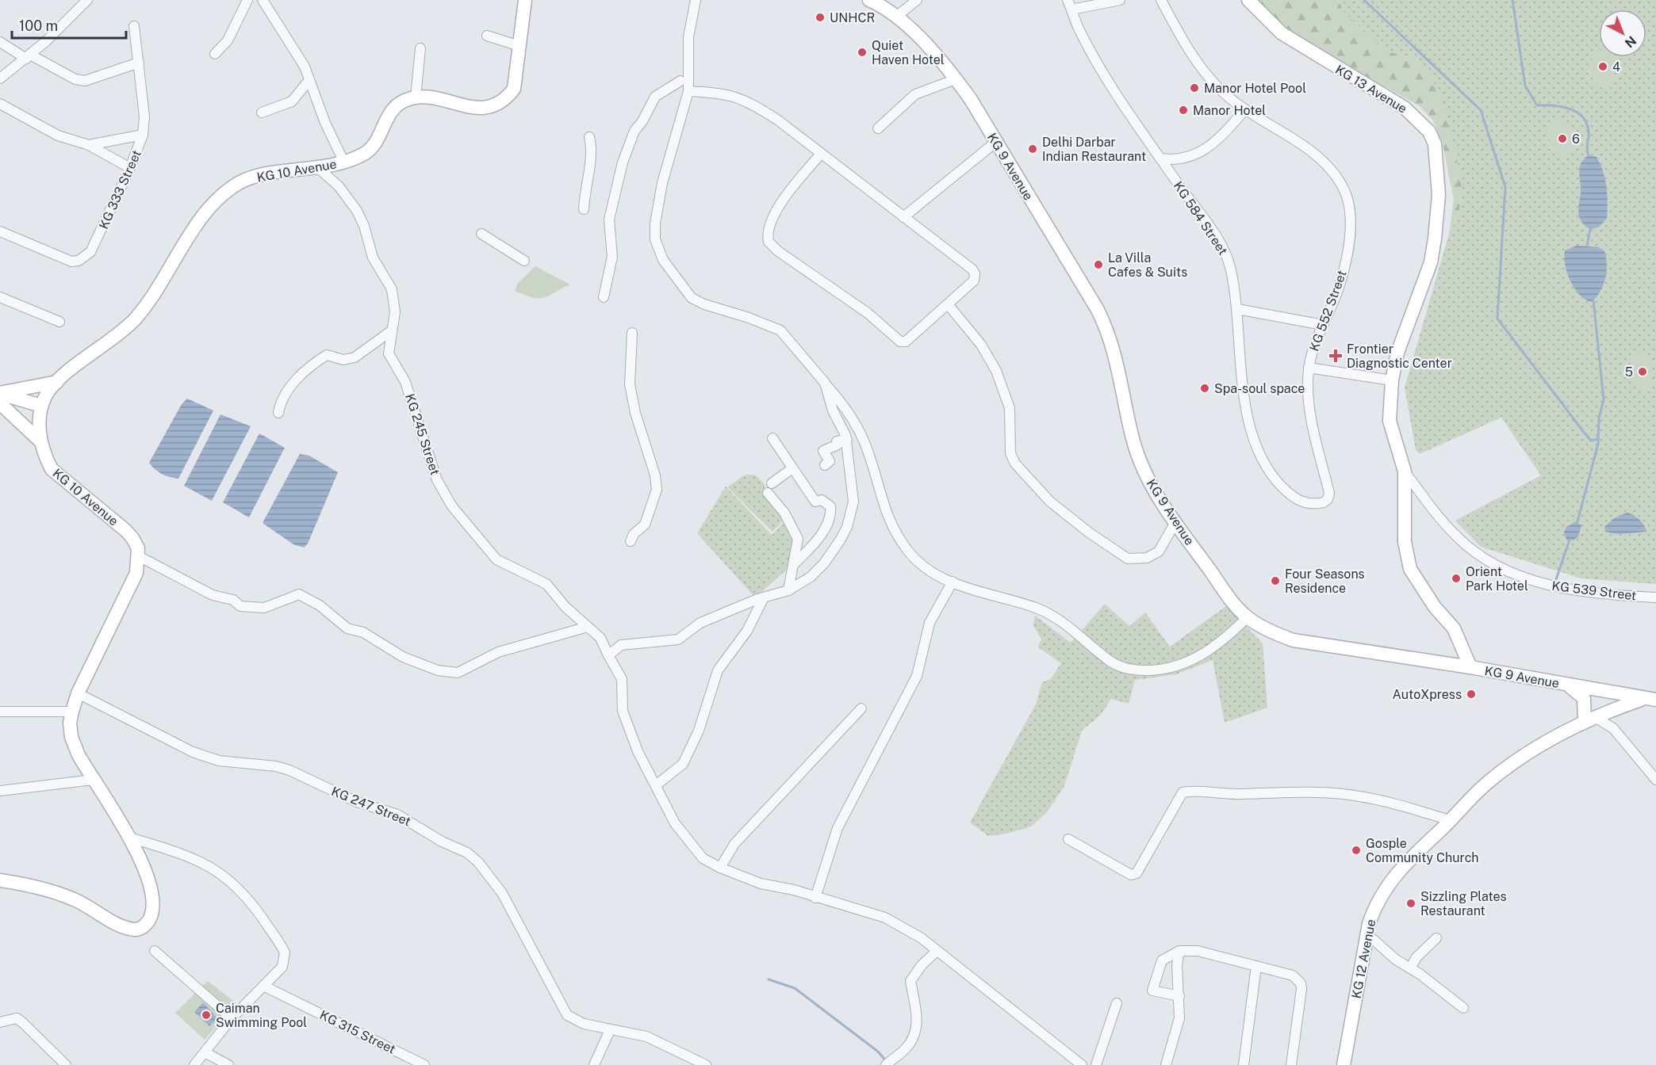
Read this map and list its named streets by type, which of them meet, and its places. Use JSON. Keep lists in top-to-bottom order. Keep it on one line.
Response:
{"streets":{"street":["KG 13 Avenue","KG 9 Avenue","KG 10 Avenue","KG 333 Street","KG 584 Street","KG 552 Street","KG 245 Street","KG 539 Street","KG 247 Street","KG 12 Avenue","KG 315 Street"]},"crossings":[["KG 13 Avenue","KG 9 Avenue"],["KG 13 Avenue","KG 539 Street"],["KG 9 Avenue","KG 12 Avenue"],["KG 10 Avenue","KG 245 Street"],["KG 584 Street","KG 552 Street"]],"places":{"other":["UNHCR","Quiet Haven Hotel","4","Manor Hotel Pool","Manor Hotel","6","Delhi Darbar Indian Restaurant","La Villa Cafes & Suits","5","Spa-soul space","Orient Park Hotel","Four Seasons Residence","AutoXpress","Gosple Community Church","Sizzling Plates Restaurant","Caiman Swimming Pool"],"health":["Frontier Diagnostic Center"]},"scale_bar":"100 m","north":"bottom right"}
